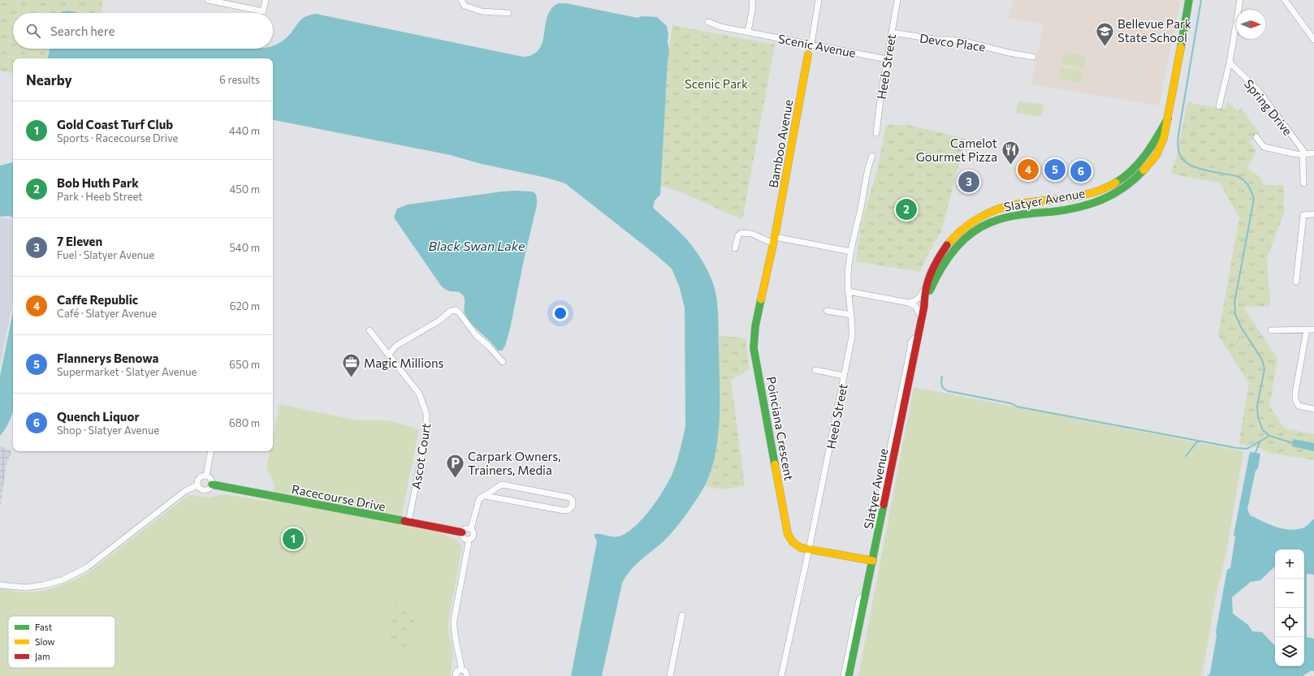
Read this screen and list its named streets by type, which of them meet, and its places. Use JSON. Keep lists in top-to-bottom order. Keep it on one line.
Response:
{"streets":{"main road":["Bamboo Avenue","Slatyer Avenue","Poinciana Crescent","Racecourse Drive"],"street":["Devco Place","Scenic Avenue","Heeb Street","Spring Drive","Ascot Court"]},"crossings":[["Devco Place","Heeb Street"],["Scenic Avenue","Heeb Street"],["Heeb Street","Poinciana Crescent"],["Bamboo Avenue","Poinciana Crescent"],["Slatyer Avenue","Poinciana Crescent"],["Ascot Court","Racecourse Drive"]],"water":["Black Swan Lake"],"parks":["Scenic Park"],"places":{"school or university":["Bellevue Park State School"],"restaurant":["Camelot Gourmet Pizza"],"office":["Magic Millions"],"parking":["Carpark Owners, Trainers, Media"]},"legend":["Fast","Slow","Jam"],"north":"right","page":{"search":"Search here","heading":["Nearby","6 results"],"list":[{"mark":"1","name":"Gold Coast Turf Club","note":"Sports · Racecourse Drive","value":"440 m"},{"mark":"2","name":"Bob Huth Park","note":"Park · Heeb Street","value":"450 m"},{"mark":"3","name":"7 Eleven","note":"Fuel · Slatyer Avenue","value":"540 m"},{"mark":"4","name":"Caffe Republic","note":"Café · Slatyer Avenue","value":"620 m"},{"mark":"5","name":"Flannerys Benowa","note":"Supermarket · Slatyer Avenue","value":"650 m"},{"mark":"6","name":"Quench Liquor","note":"Shop · Slatyer Avenue","value":"680 m"}],"pins":["4","5","6","3","2","1"],"map_buttons":["+","−"]}}
